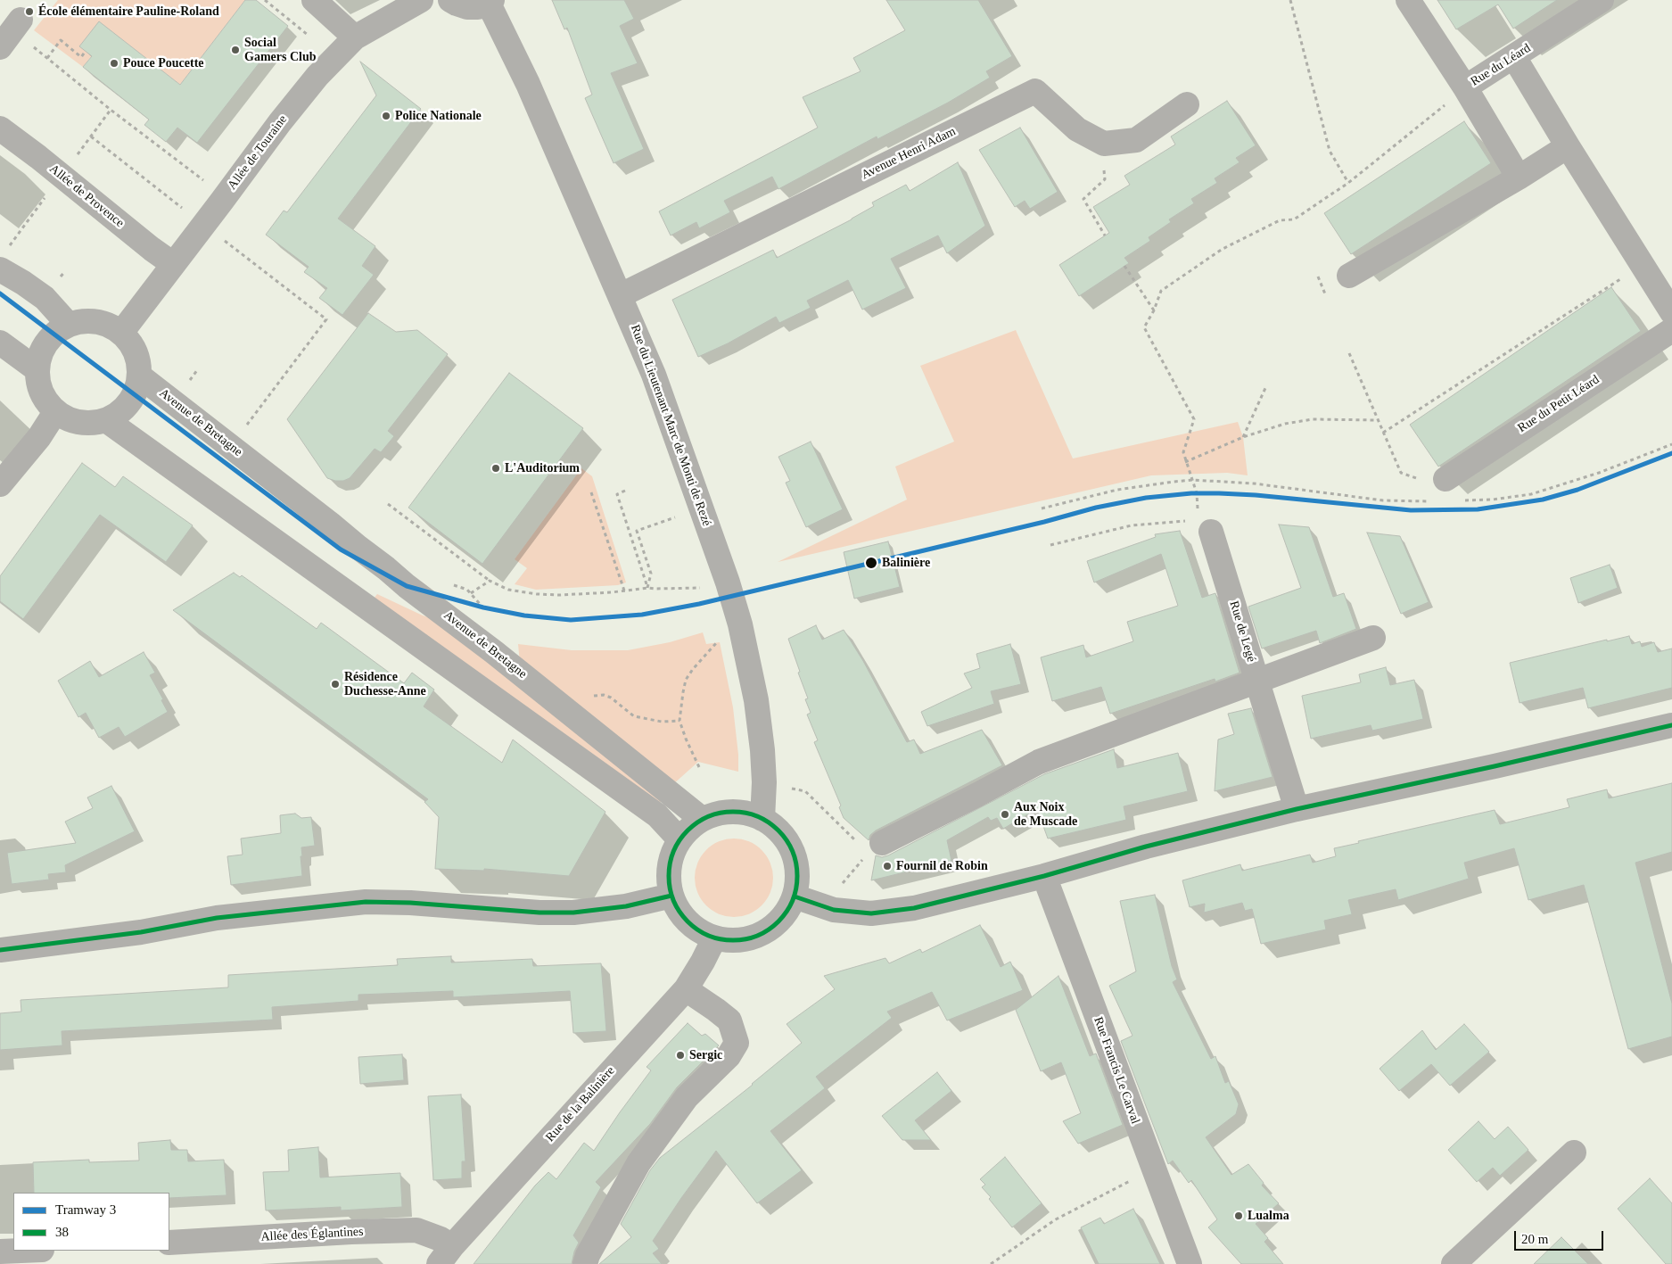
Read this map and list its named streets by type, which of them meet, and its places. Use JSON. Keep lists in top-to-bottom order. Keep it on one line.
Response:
{"streets":{"street":["Rue du Léard","Allée de Touraine","Avenue Henri Adam","Allée de Provence","Rue du Petit Léard","Avenue de Bretagne","Rue du Lieutenant Marc de Monti de Rezé","Rue de Legé","Rue Francis Le Carval","Rue de la Balinière","Allée des Églantines"]},"crossings":[["Allée de Touraine","Allée de Provence"],["Allée de Touraine","Avenue de Bretagne"],["Avenue Henri Adam","Rue du Lieutenant Marc de Monti de Rezé"],["Avenue de Bretagne","Rue du Lieutenant Marc de Monti de Rezé"],["Avenue de Bretagne","Rue de la Balinière"],["Rue du Lieutenant Marc de Monti de Rezé","Rue de la Balinière"],["Rue de la Balinière","Allée des Églantines"]],"places":["École élémentaire Pauline-Roland","Social Gamers Club","Pouce Poucette","Police Nationale","L'Auditorium","Balinière","Résidence Duchesse-Anne","Aux Noix de Muscade","Fournil de Robin","Sergic","Lualma"],"lines":["tram line 3","transit line 38"],"legend":["Tramway 3","38"],"scale_bar":"20 m"}
